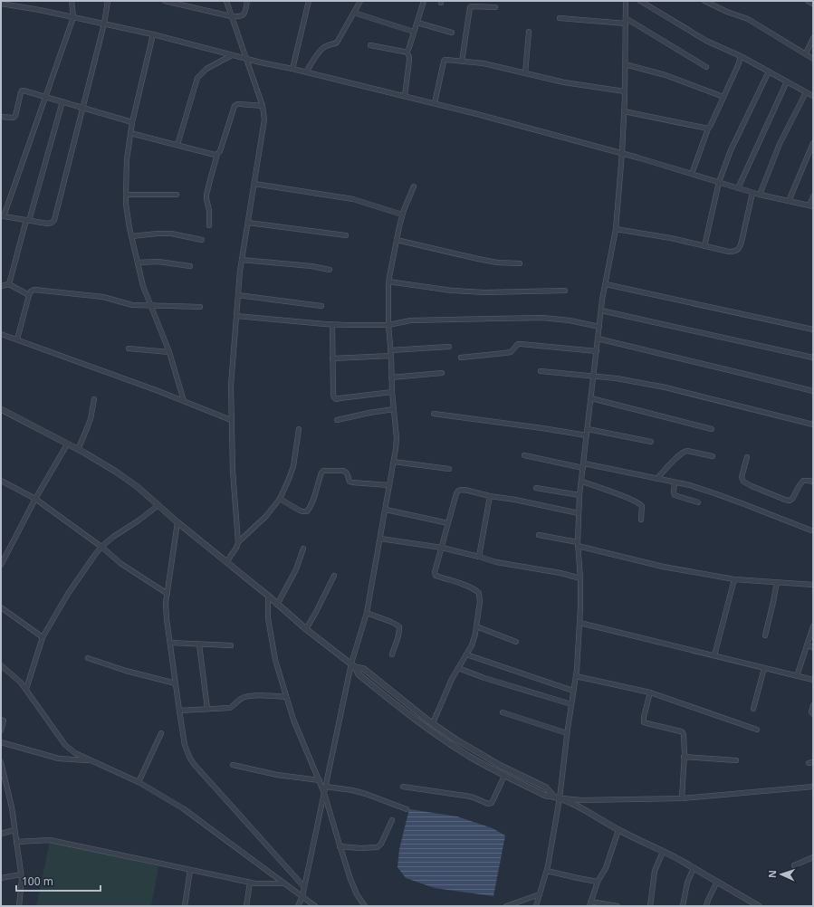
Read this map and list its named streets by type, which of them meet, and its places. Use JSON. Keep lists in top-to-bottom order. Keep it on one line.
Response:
{"scale_bar":"100 m","north":"left"}
